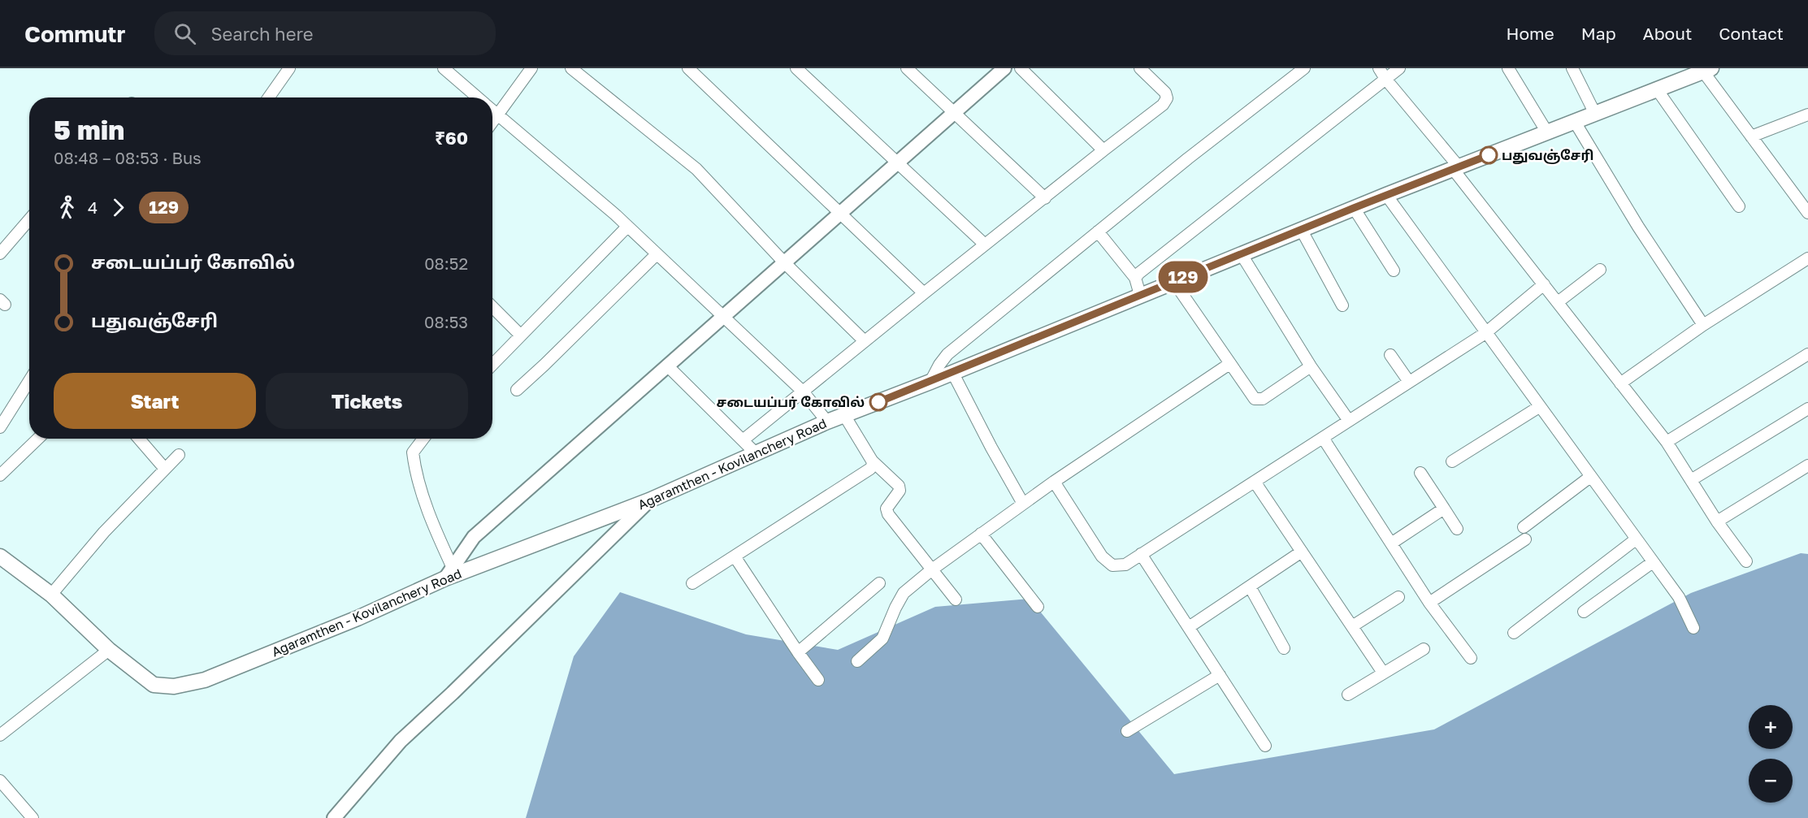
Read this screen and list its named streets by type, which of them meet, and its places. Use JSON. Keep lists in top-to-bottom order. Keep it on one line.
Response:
{"streets":{"main road":["Agaramthen - Kovilanchery Road"]},"places":["பதுவஞ்சேரி","சடையப்பர் கோவில்"],"lines":["bus line 129"],"page":{"header":"Commutr","search":"Search here","nav":["Home","Map","About","Contact"],"on_map":"129","heading":["5 min","08:48 – 08:53 · Bus","₹60"],"legs":["4","129"],"list":[{"name":"சடையப்பர் கோவில்","value":"08:52"},{"name":"பதுவஞ்சேரி","value":"08:53"}],"buttons":["Start","Tickets"],"map_buttons":["+","−"]}}
